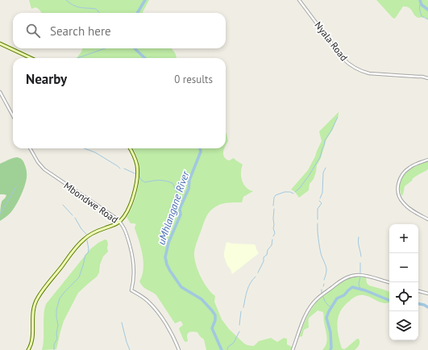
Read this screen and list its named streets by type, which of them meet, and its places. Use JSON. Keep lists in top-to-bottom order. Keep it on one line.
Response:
{"streets":{"street":["Nyala Road","Mbondwe Road"]},"water":["uMhlangane River"],"page":{"search":"Search here","heading":["Nearby","0 results"],"map_buttons":["+","−"]}}
